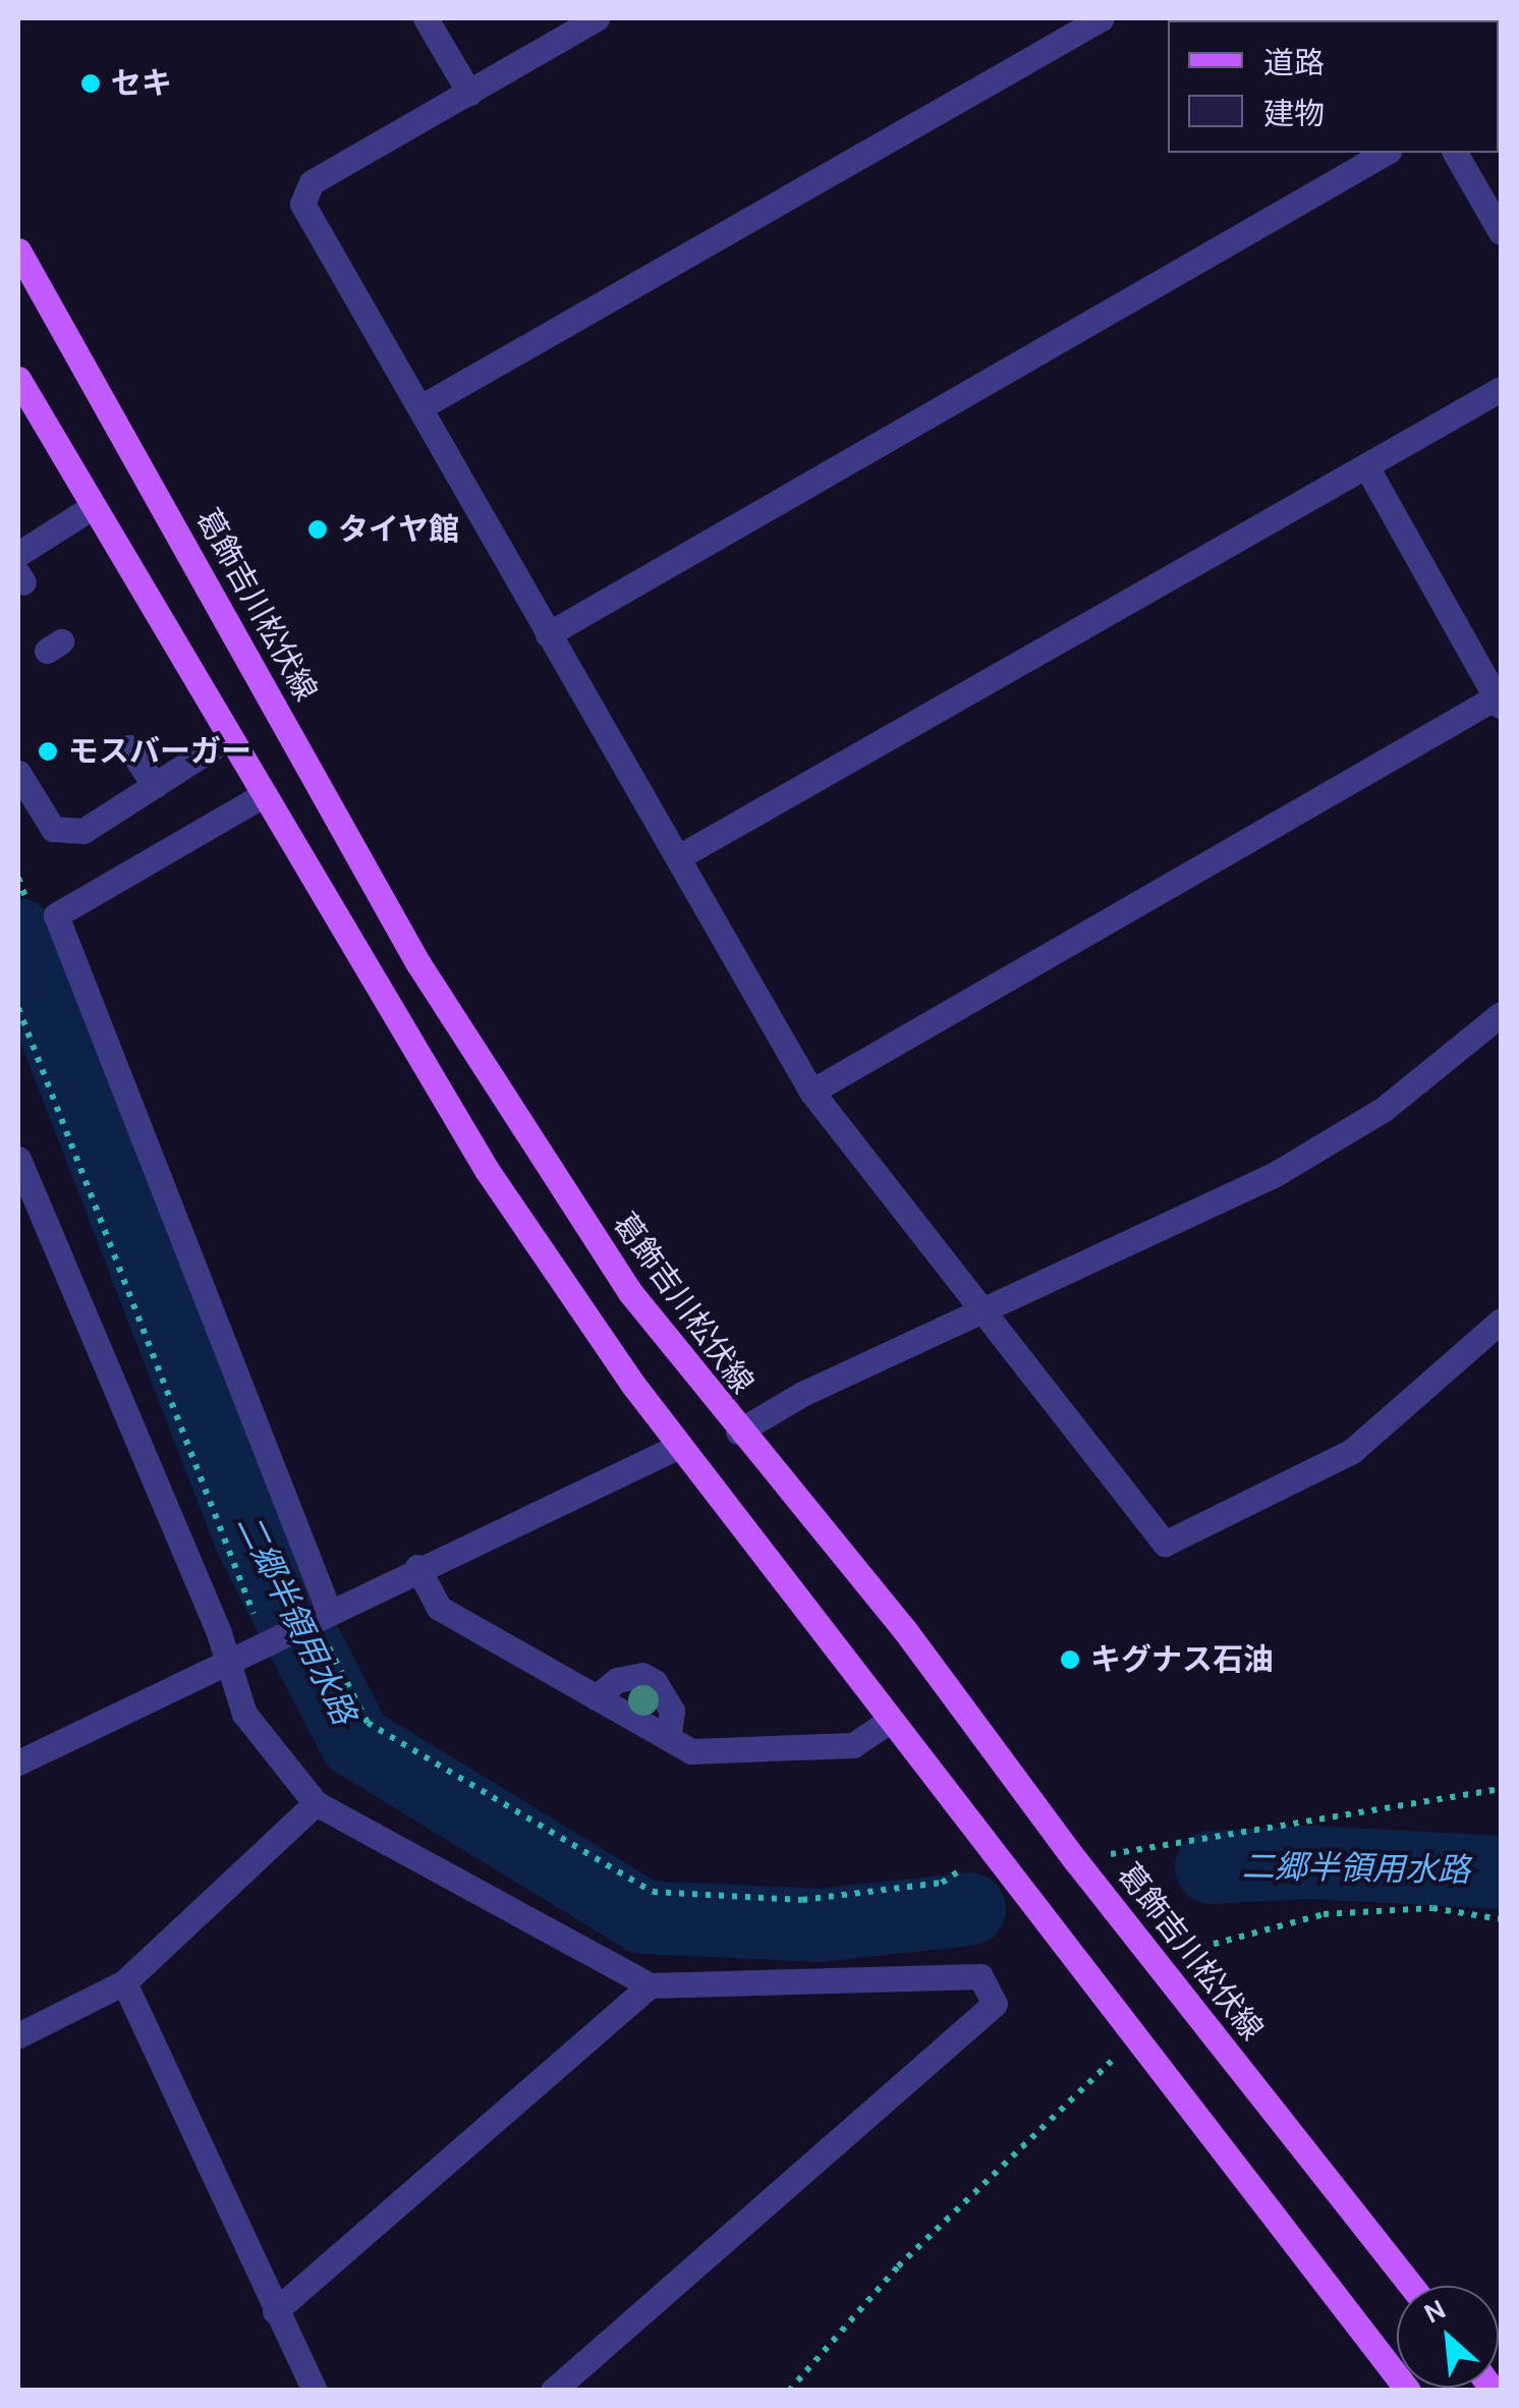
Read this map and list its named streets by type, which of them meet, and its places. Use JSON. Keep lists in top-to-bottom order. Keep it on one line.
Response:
{"streets":{"main road":["葛飾吉川松伏線"]},"water":["二郷半領用水路"],"places":["セキ","タイヤ館","モスバーガー","キグナス石油"],"legend":["道路","建物"],"north":"top left"}
